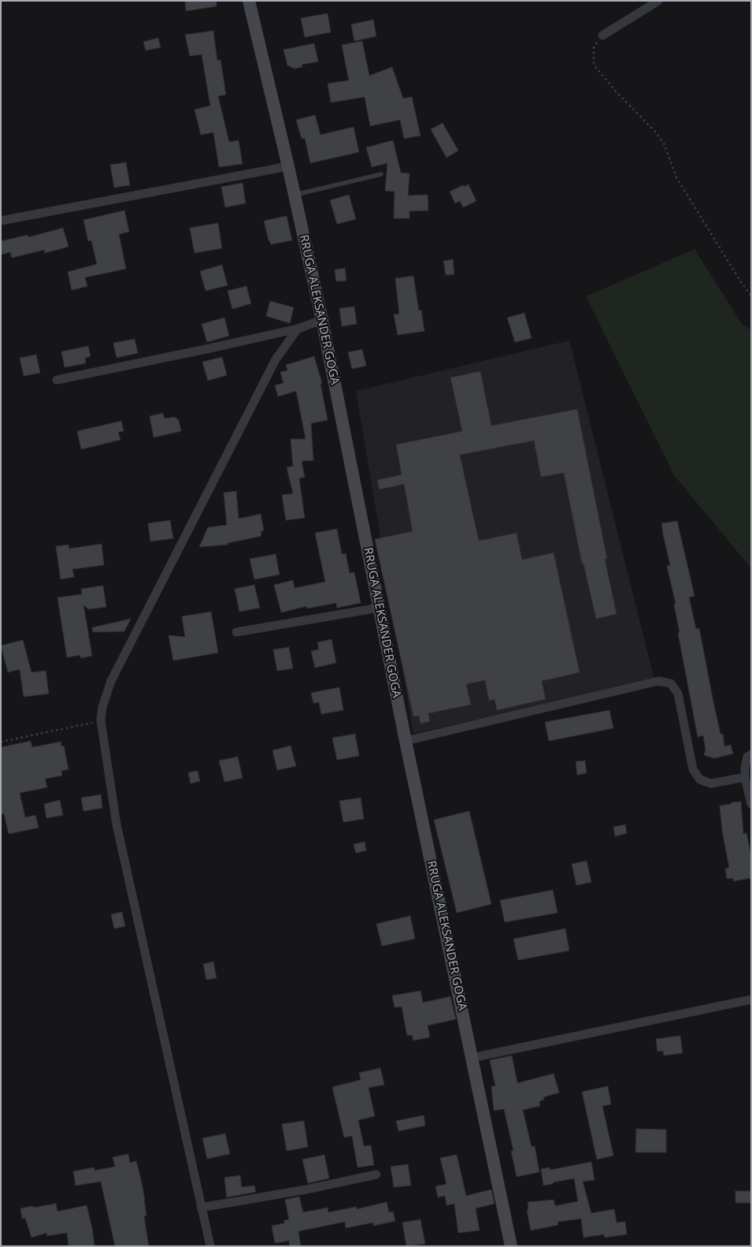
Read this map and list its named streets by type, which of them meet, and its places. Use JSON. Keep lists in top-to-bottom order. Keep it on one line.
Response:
{"streets":{"main road":["RRUGA ALEKSANDER GOGA"]}}
